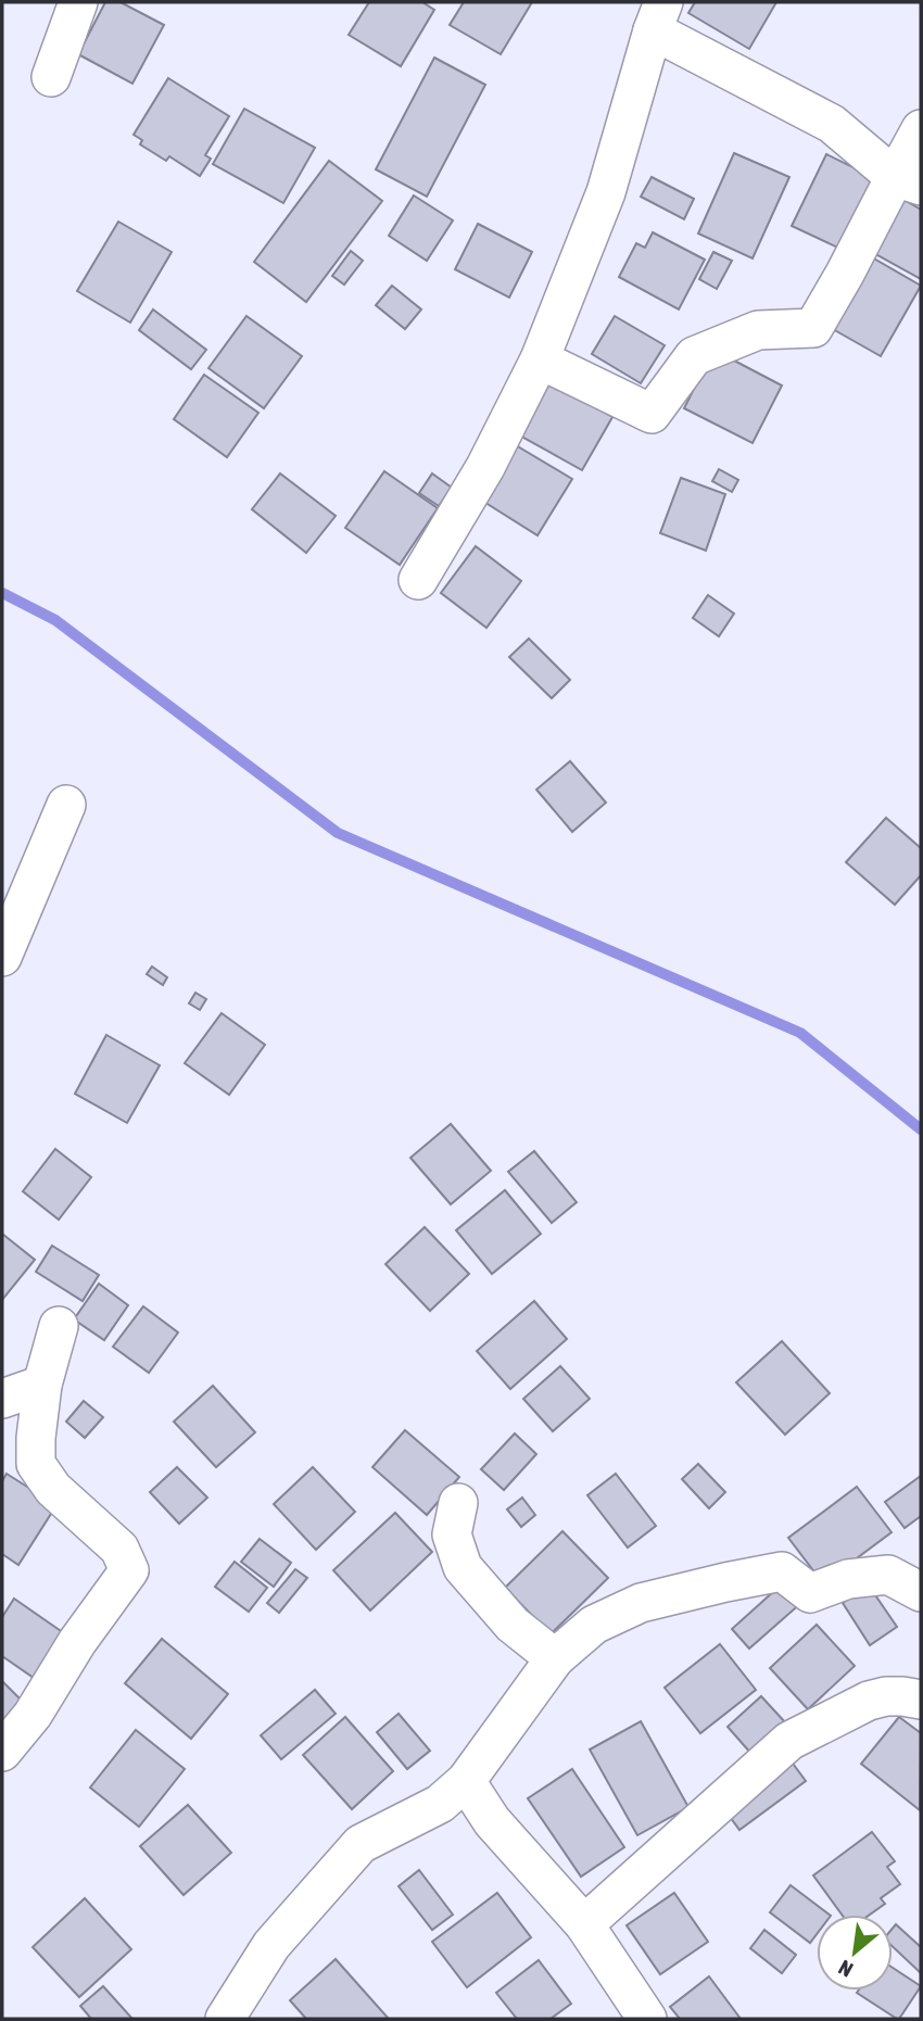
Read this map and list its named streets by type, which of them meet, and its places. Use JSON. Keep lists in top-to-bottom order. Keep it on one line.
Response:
{"north":"bottom left"}
